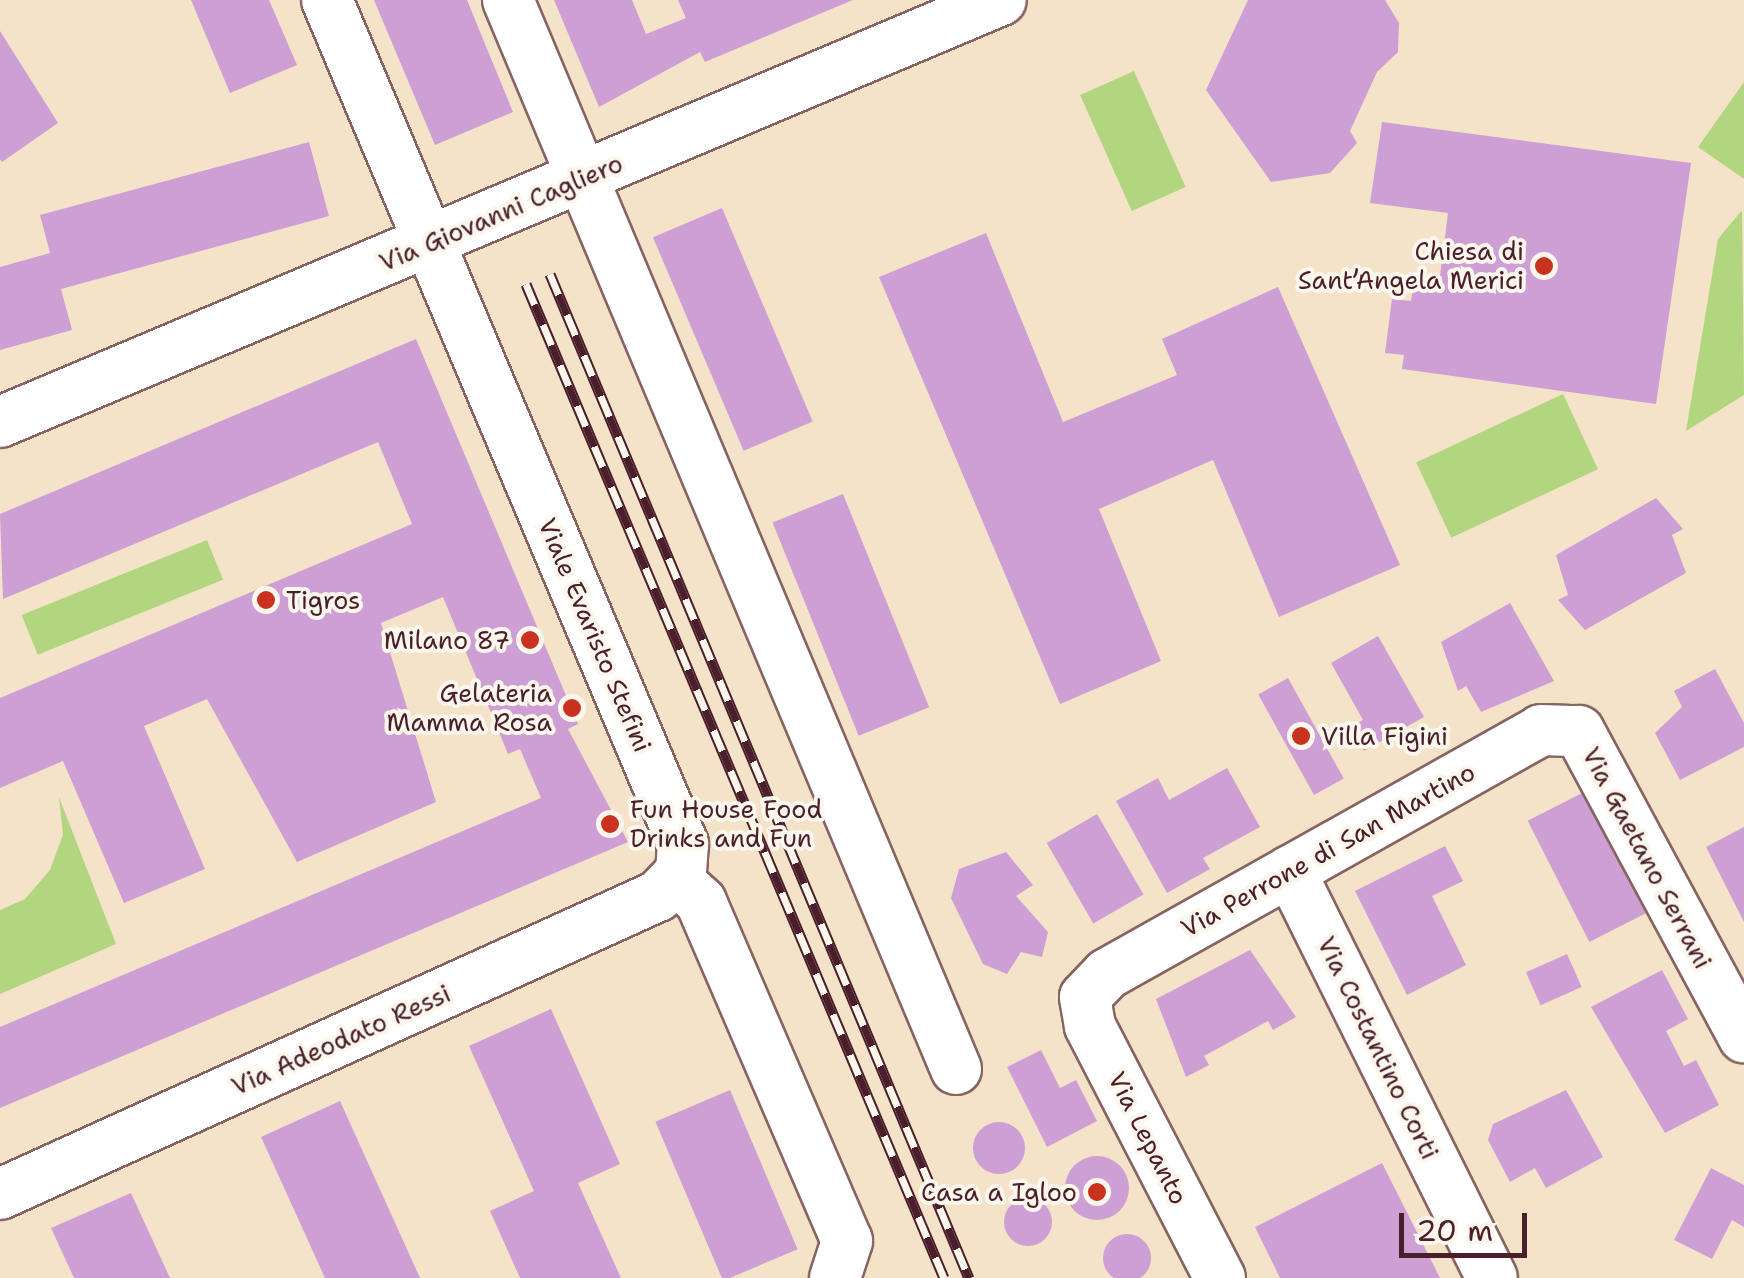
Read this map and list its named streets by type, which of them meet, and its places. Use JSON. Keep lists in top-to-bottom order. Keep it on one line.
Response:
{"streets":{"street":["Via Giovanni Cagliero","Viale Evaristo Stefini","Via Perrone di San Martino","Via Gaetano Serrani","Via Adeodato Ressi","Via Costantino Corti","Via Lepanto"]},"crossings":[["Via Giovanni Cagliero","Viale Evaristo Stefini"],["Viale Evaristo Stefini","Via Adeodato Ressi"],["Via Perrone di San Martino","Via Gaetano Serrani"],["Via Perrone di San Martino","Via Costantino Corti"],["Via Perrone di San Martino","Via Lepanto"]],"places":["Chiesa di Sant’Angela Merici","Tigros","Milano 87","Gelateria Mamma Rosa","Villa Figini","Fun House Food Drinks and Fun","Casa a Igloo"],"scale_bar":"20 m"}
